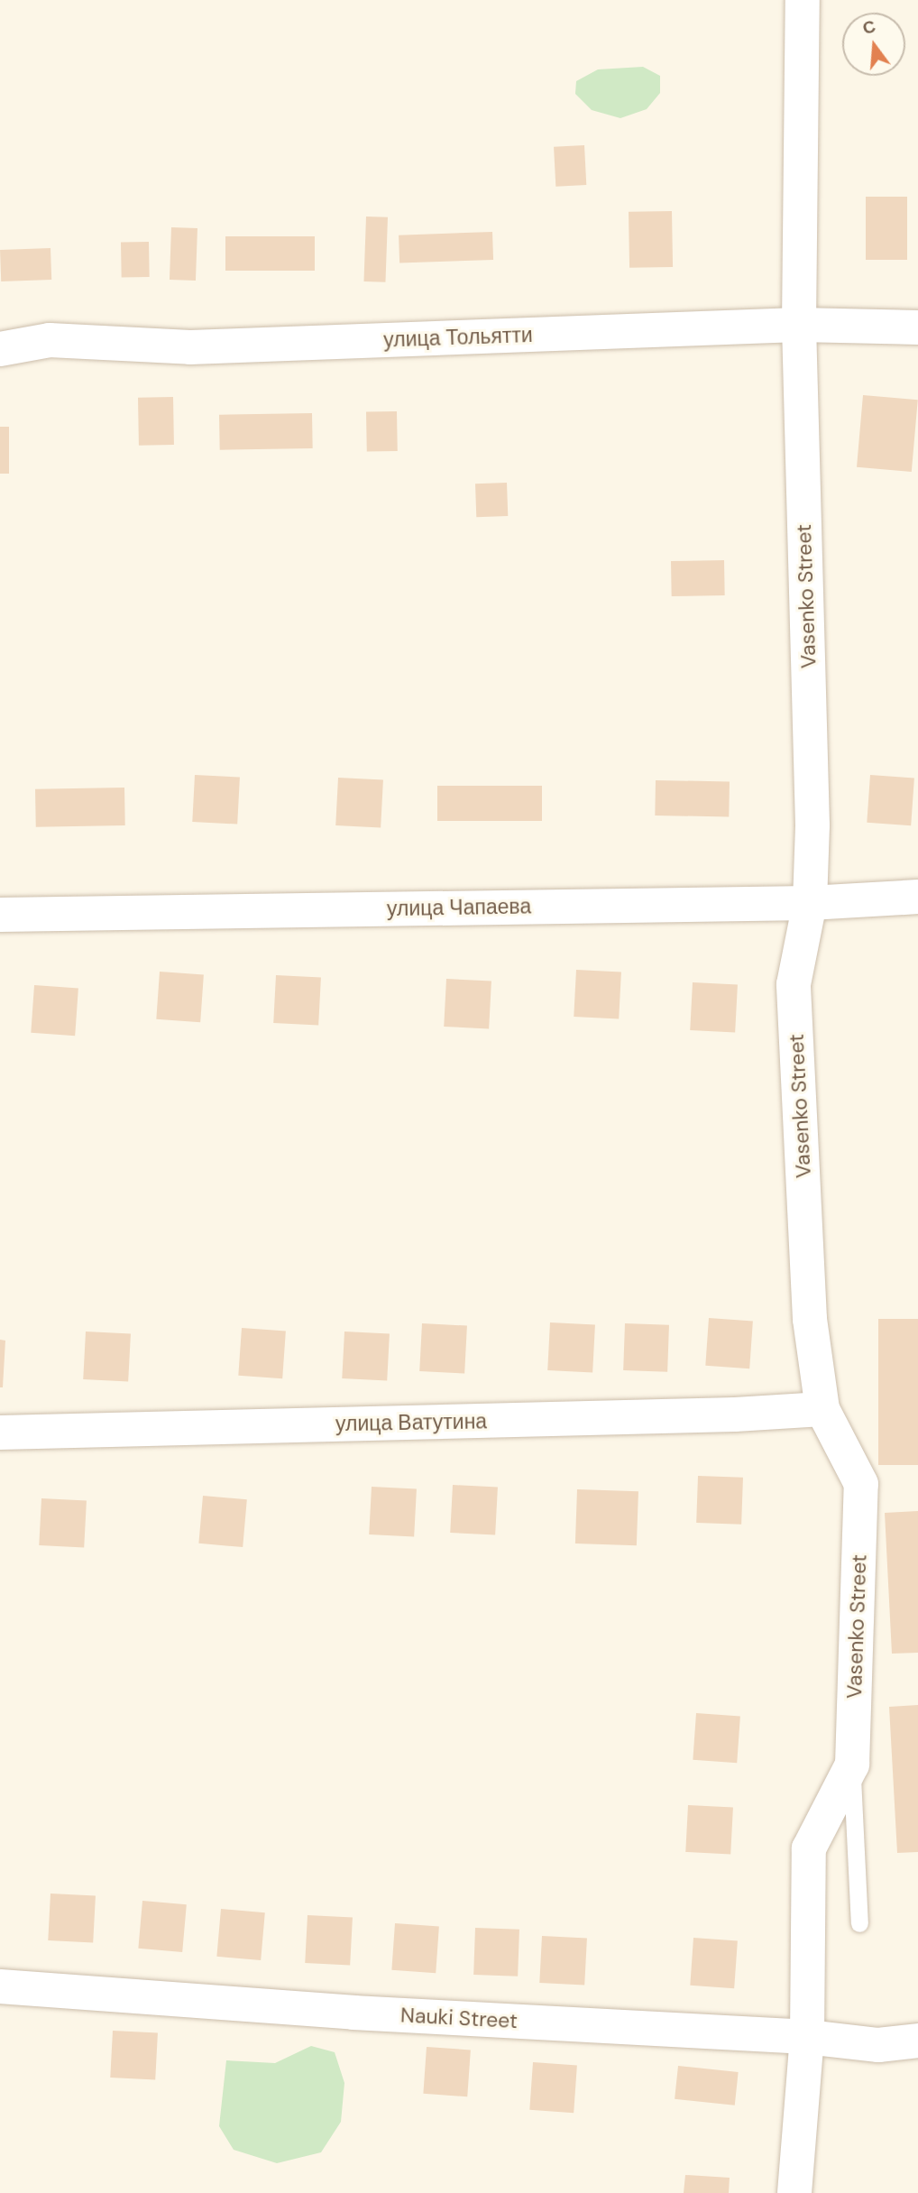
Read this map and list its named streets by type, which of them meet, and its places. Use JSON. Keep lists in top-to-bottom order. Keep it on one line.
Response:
{"streets":{"street":["улица Тольятти","Vasenko Street","улица Чапаева","улица Ватутина","Nauki Street"]},"crossings":[["улица Тольятти","Vasenko Street"],["Vasenko Street","улица Чапаева"],["Vasenko Street","улица Ватутина"],["Vasenko Street","Nauki Street"]],"north":"top"}
